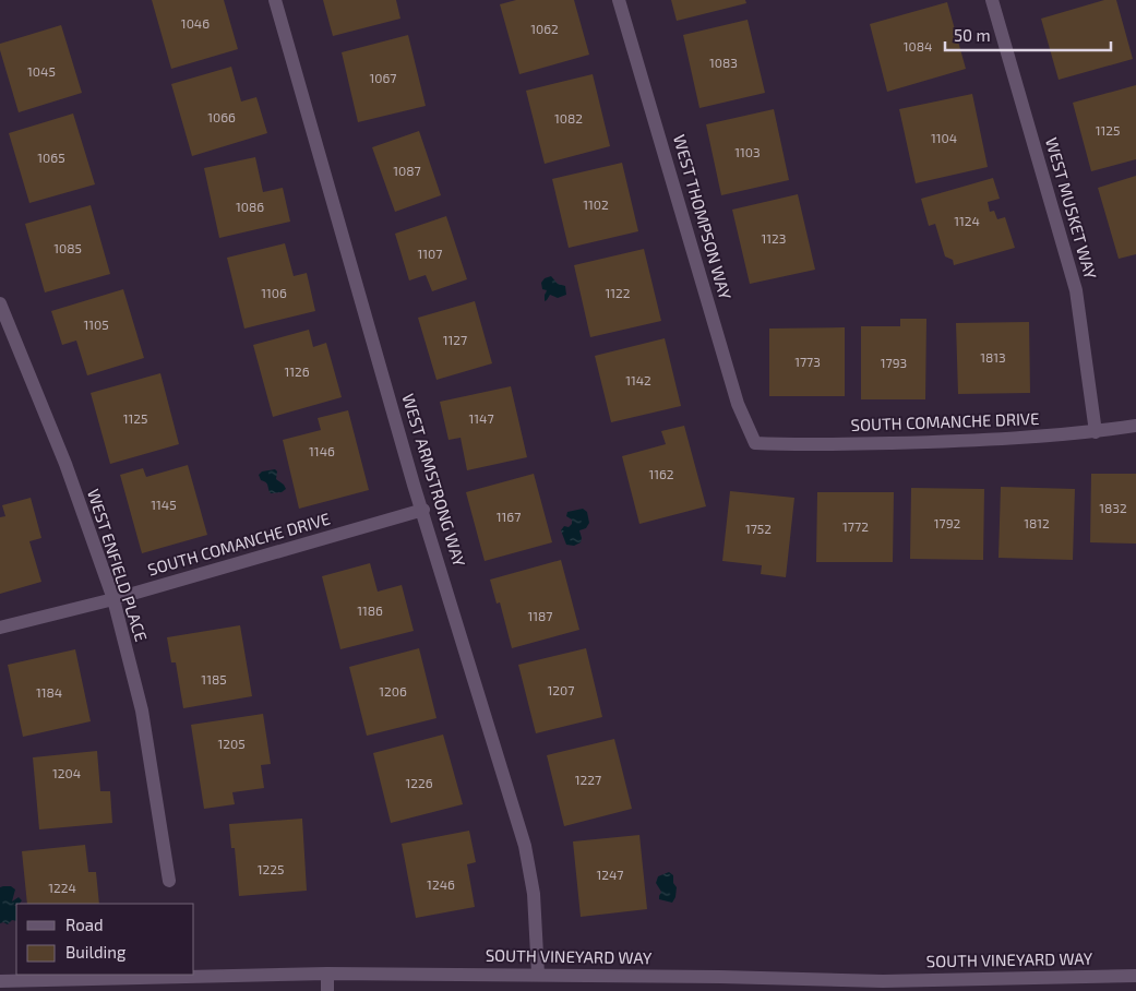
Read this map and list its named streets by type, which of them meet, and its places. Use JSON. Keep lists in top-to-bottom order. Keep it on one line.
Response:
{"streets":{"street":["WEST MUSKET WAY","WEST THOMPSON WAY","SOUTH COMANCHE DRIVE","WEST ARMSTRONG WAY","WEST ENFIELD PLACE","SOUTH VINEYARD WAY"]},"crossings":[["WEST MUSKET WAY","SOUTH COMANCHE DRIVE"],["WEST THOMPSON WAY","SOUTH COMANCHE DRIVE"],["SOUTH COMANCHE DRIVE","WEST ARMSTRONG WAY"],["SOUTH COMANCHE DRIVE","WEST ENFIELD PLACE"],["WEST ARMSTRONG WAY","SOUTH VINEYARD WAY"]],"house_numbers":["1046","1062","1084","1083","1045","1067","1066","1082","1125","1104","1103","1065","1087","1102","1086","1124","1123","1085","1107","1106","1122","1105","1127","1813","1773","1793","1126","1142","1125","1147","1146","1162","1145","1832","1167","1792","1812","1772","1752","1186","1187","1185","1207","1206","1184","1205","1204","1227","1226","1225","1247","1246","1224"],"legend":["Road","Building"],"scale_bar":"50 m"}
